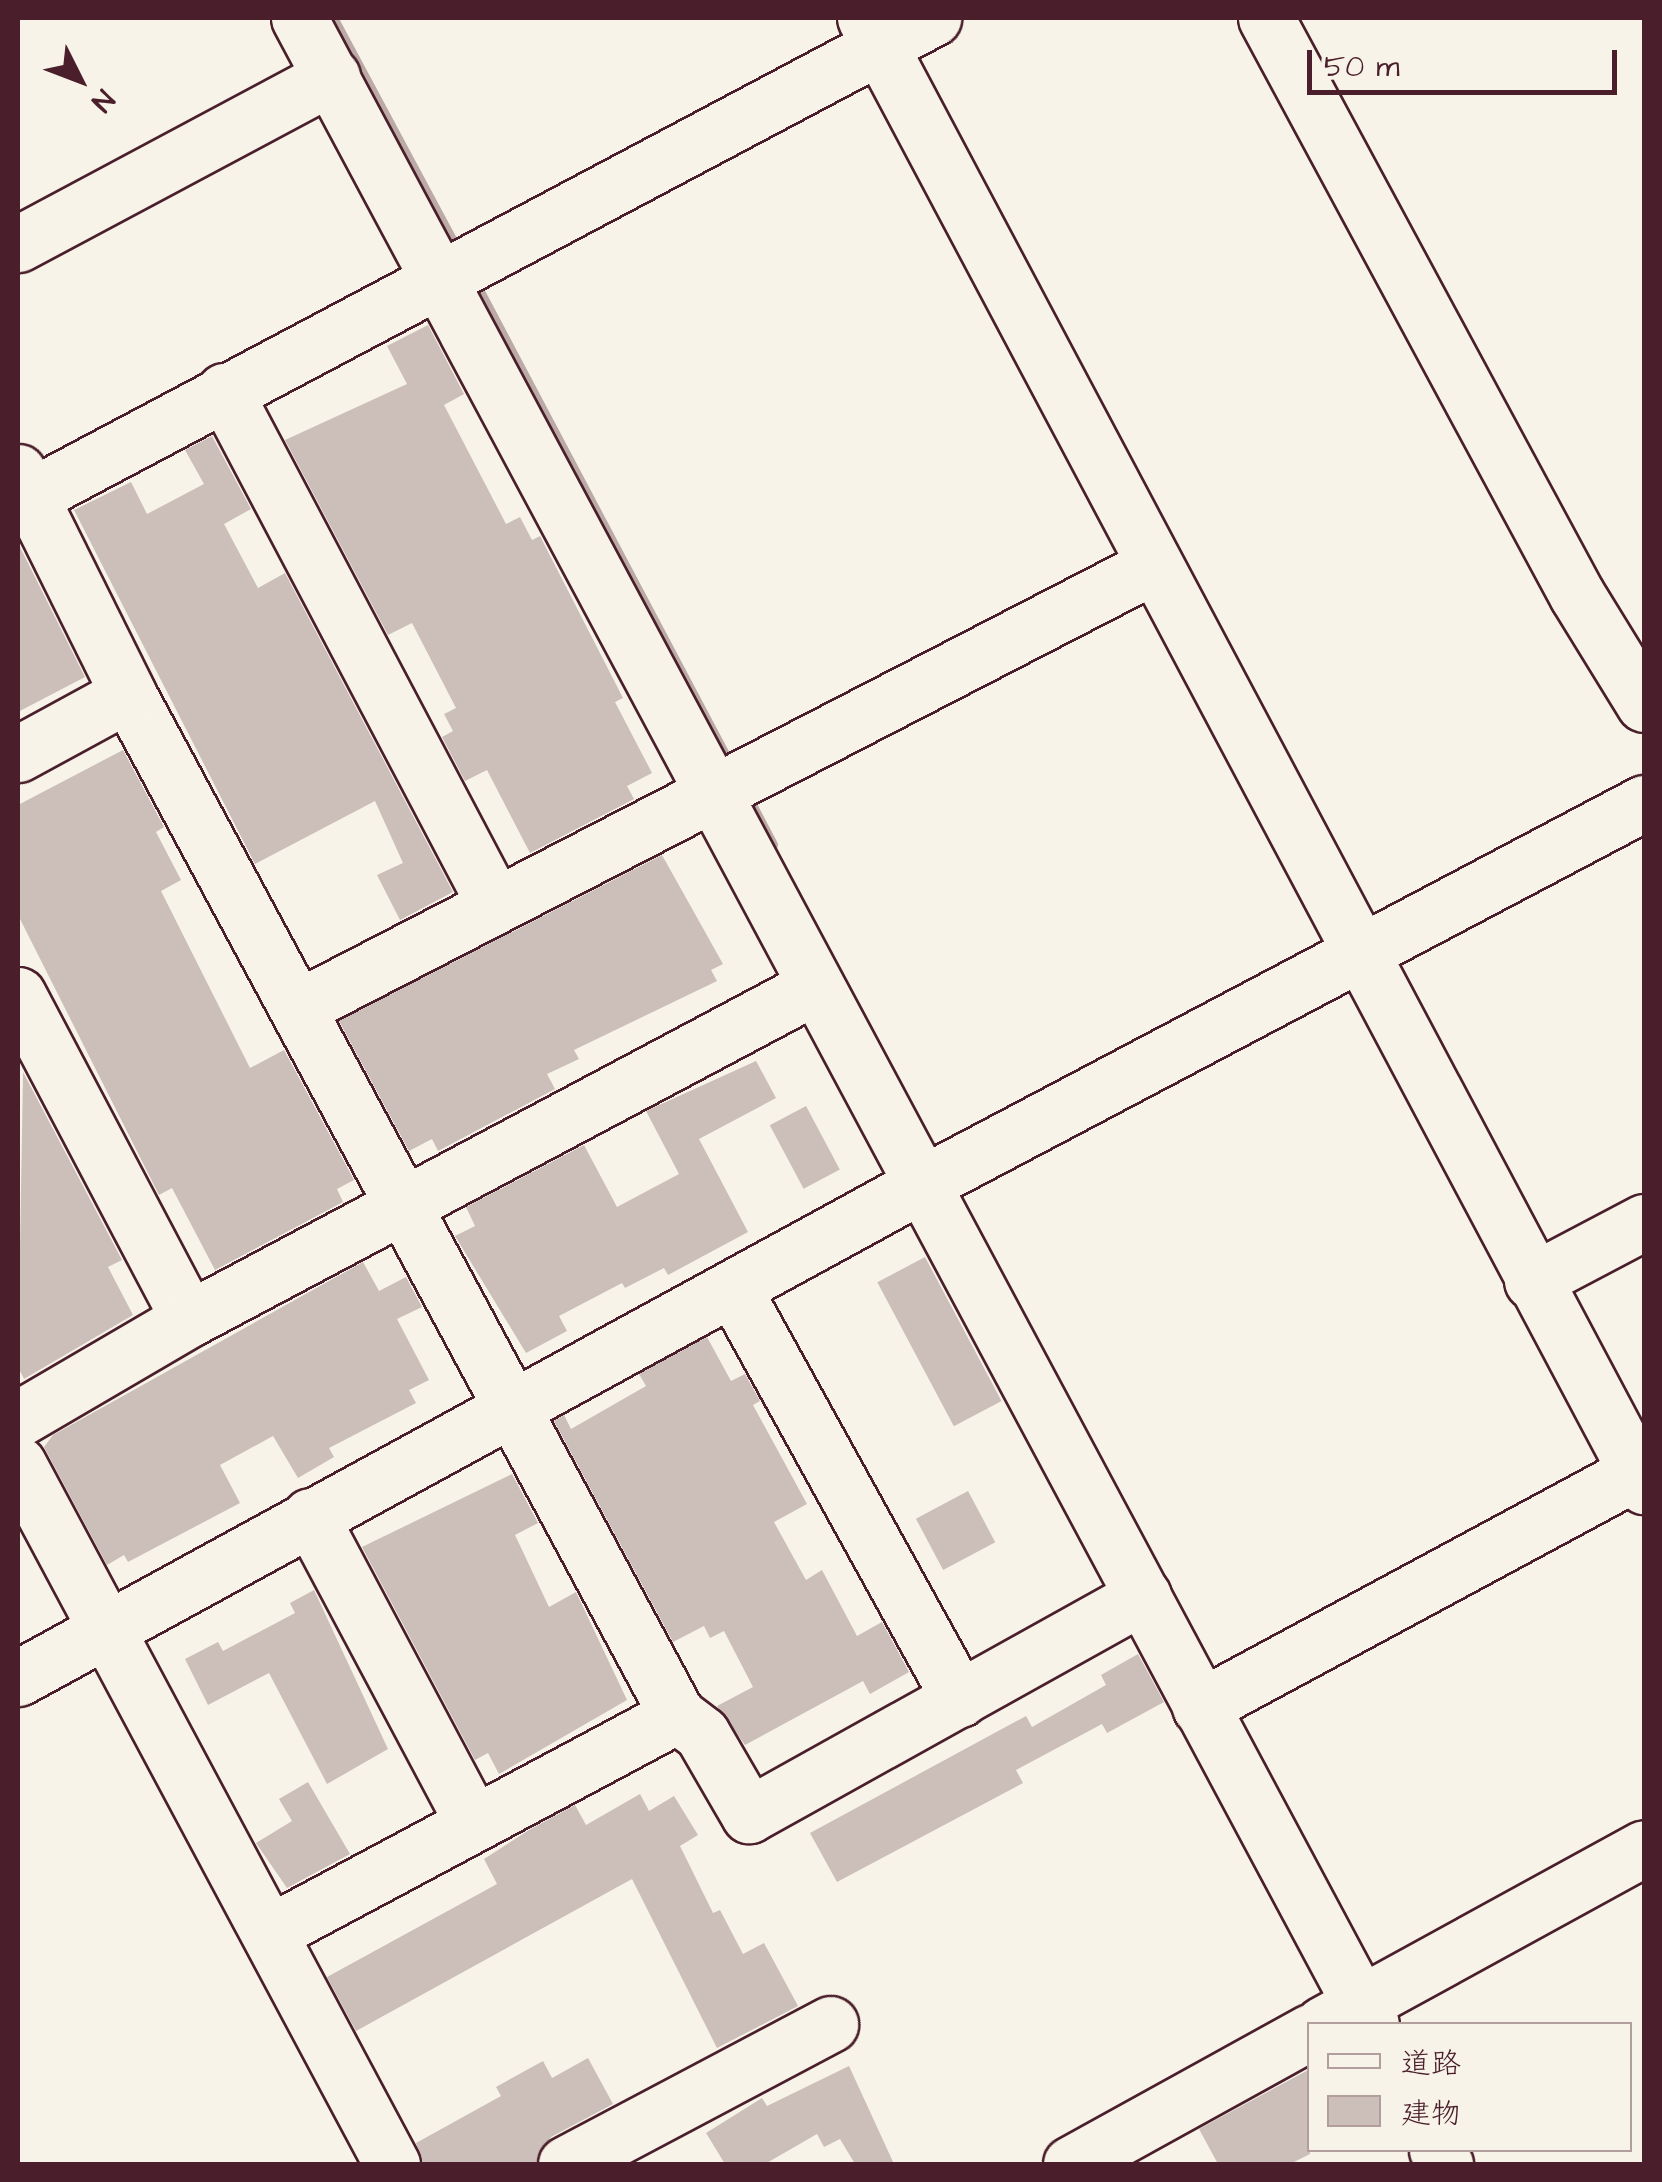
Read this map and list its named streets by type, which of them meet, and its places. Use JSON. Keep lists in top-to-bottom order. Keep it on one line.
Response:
{"legend":["道路","建物"],"scale_bar":"50 m","north":"bottom right"}
